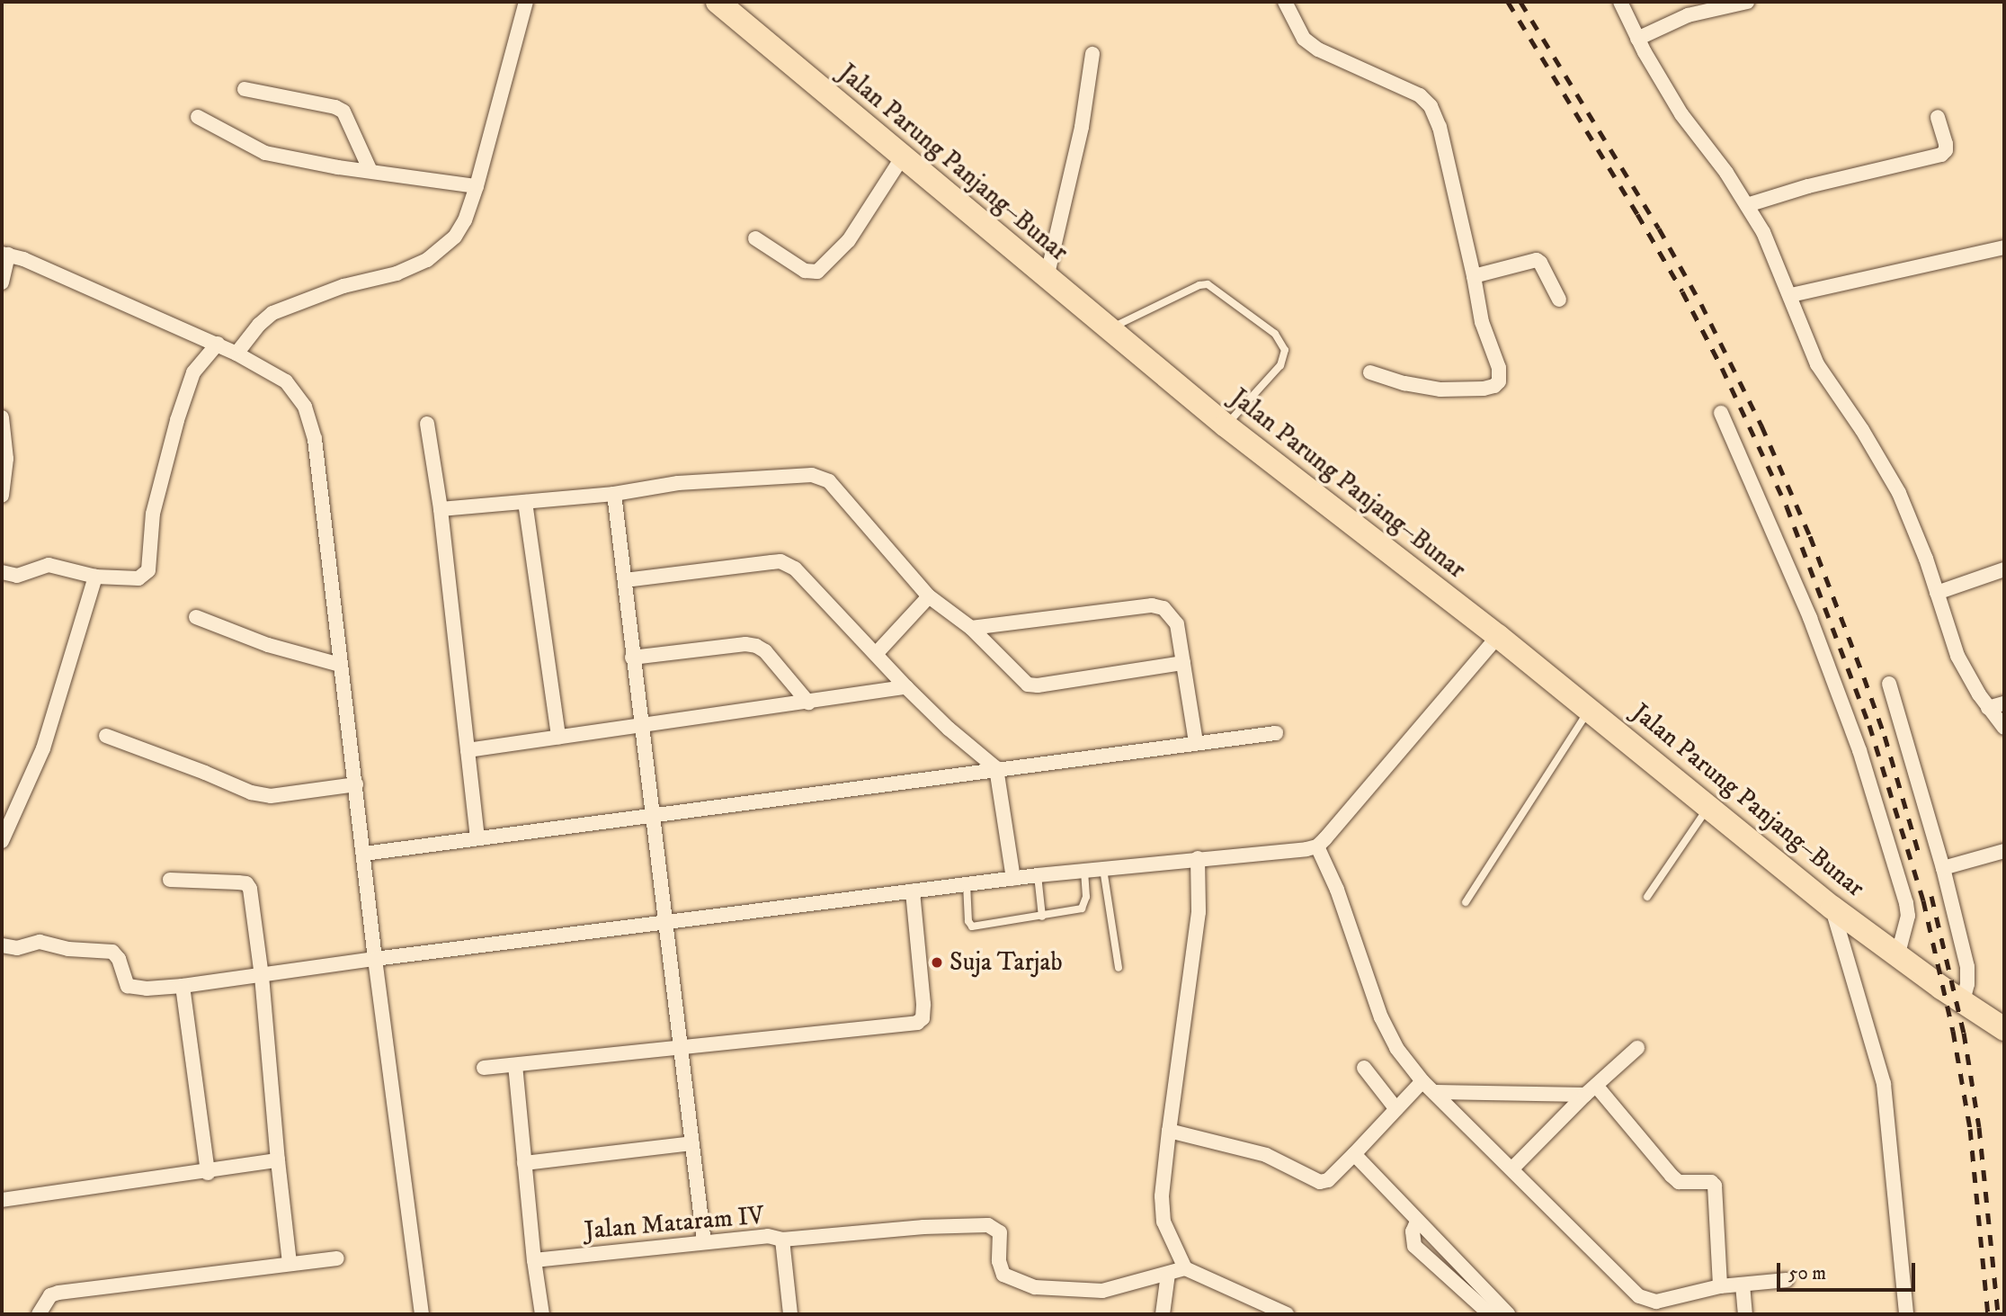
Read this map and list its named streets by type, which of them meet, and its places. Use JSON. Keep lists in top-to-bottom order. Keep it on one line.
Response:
{"streets":{"main road":["Jalan Parung Panjang–Bunar"],"street":["Jalan Mataram IV"]},"places":["Suja Tarjab"],"scale_bar":"50 m"}
